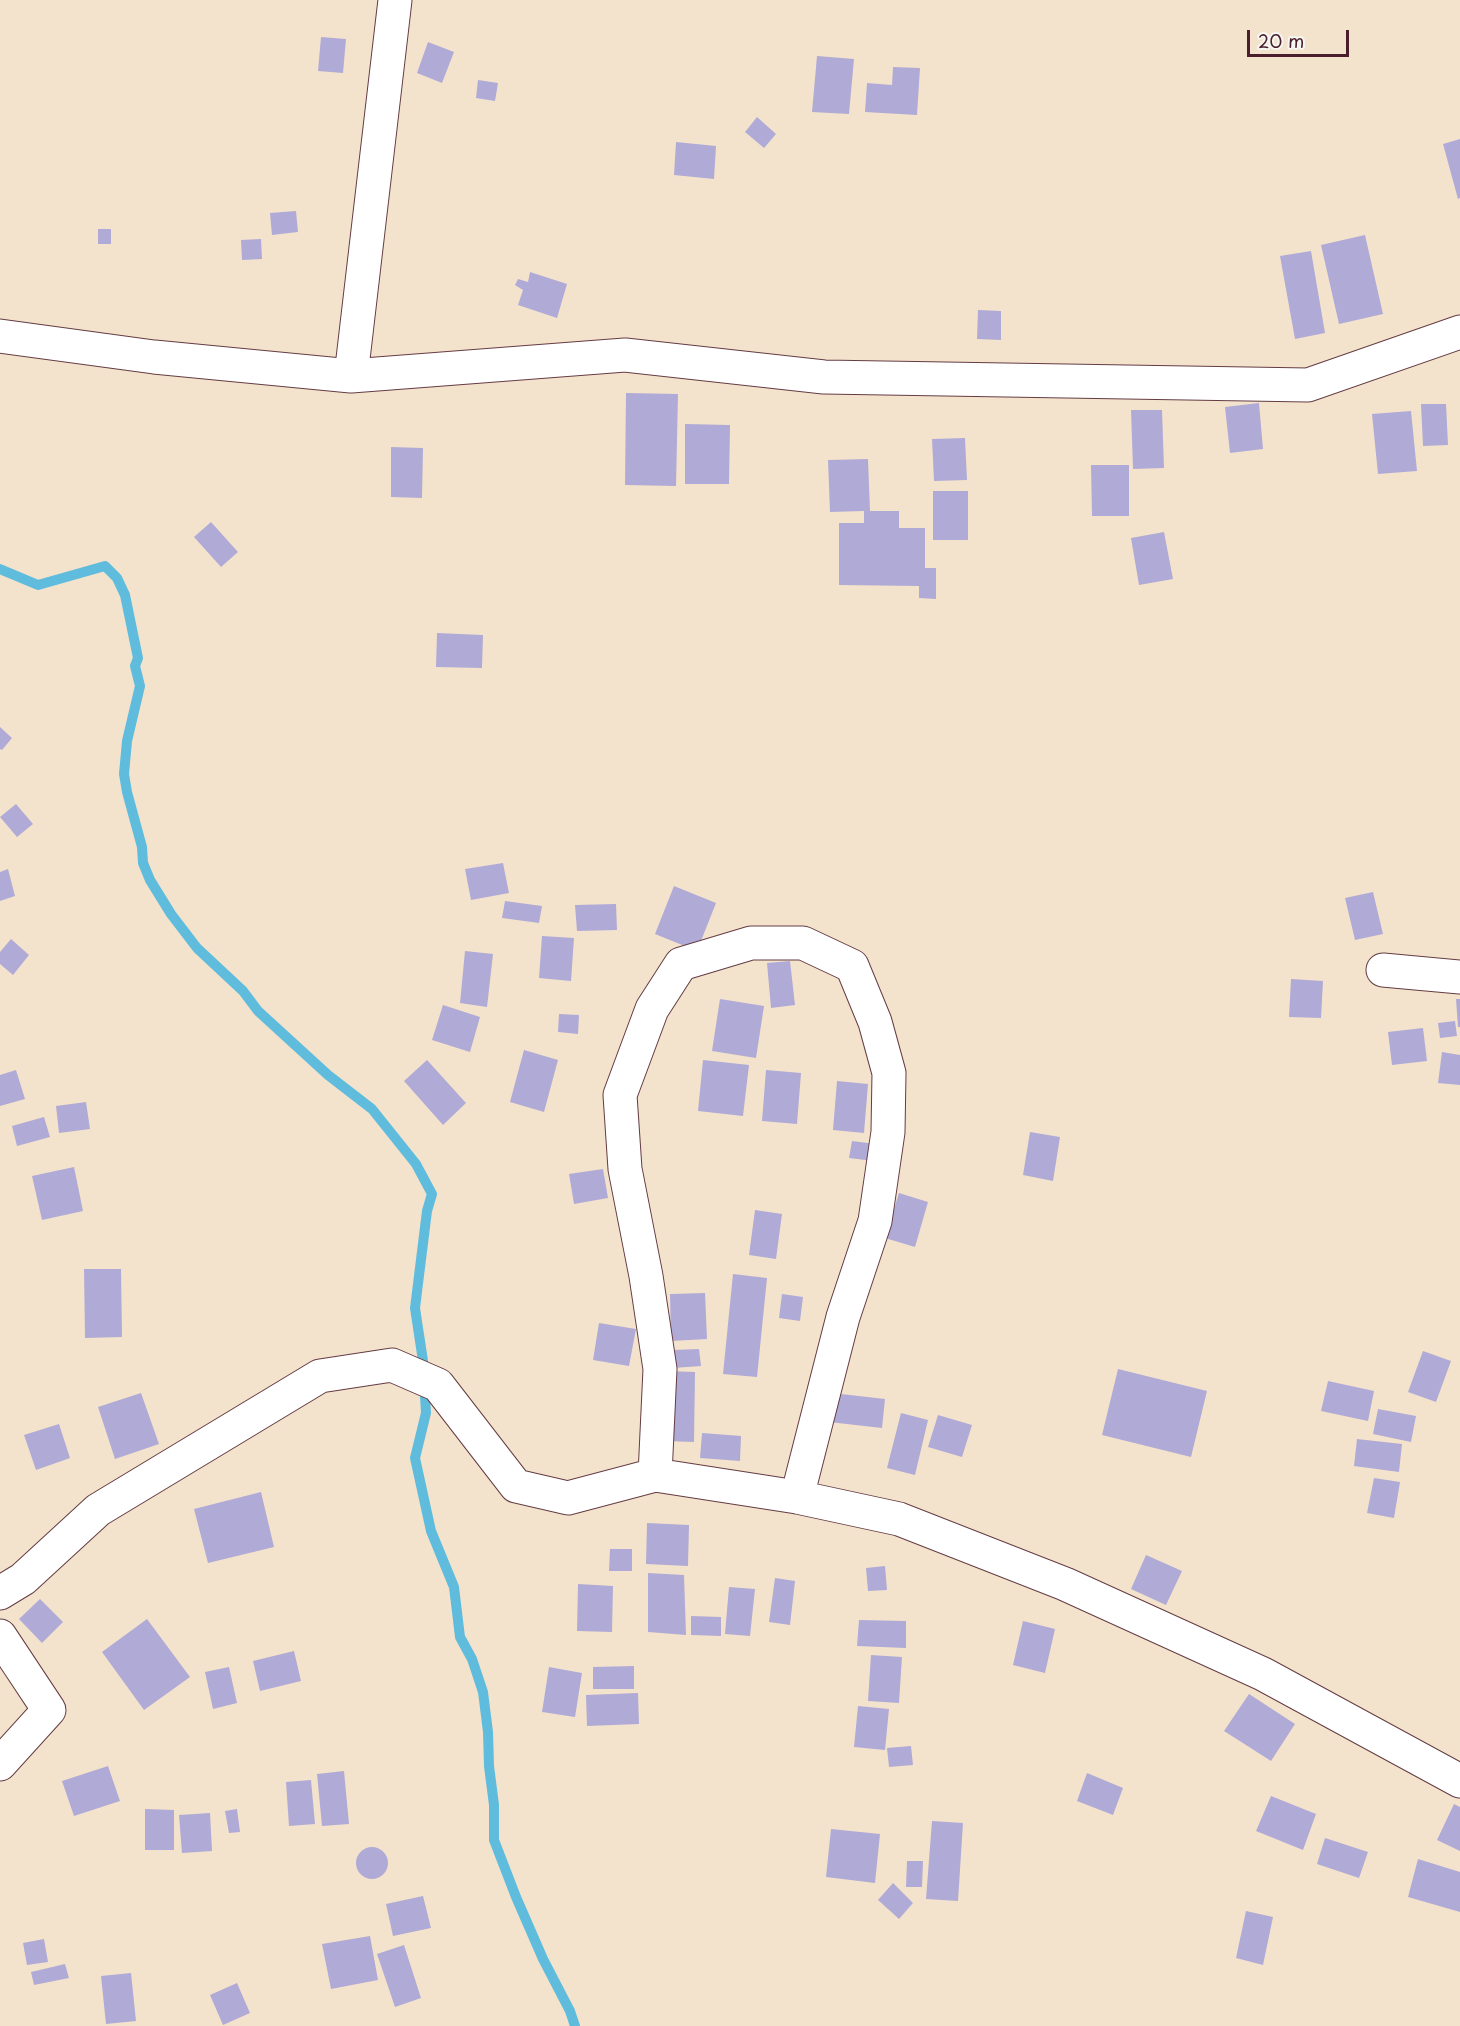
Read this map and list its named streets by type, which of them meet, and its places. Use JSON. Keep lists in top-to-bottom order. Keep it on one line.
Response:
{"scale_bar":"20 m"}
